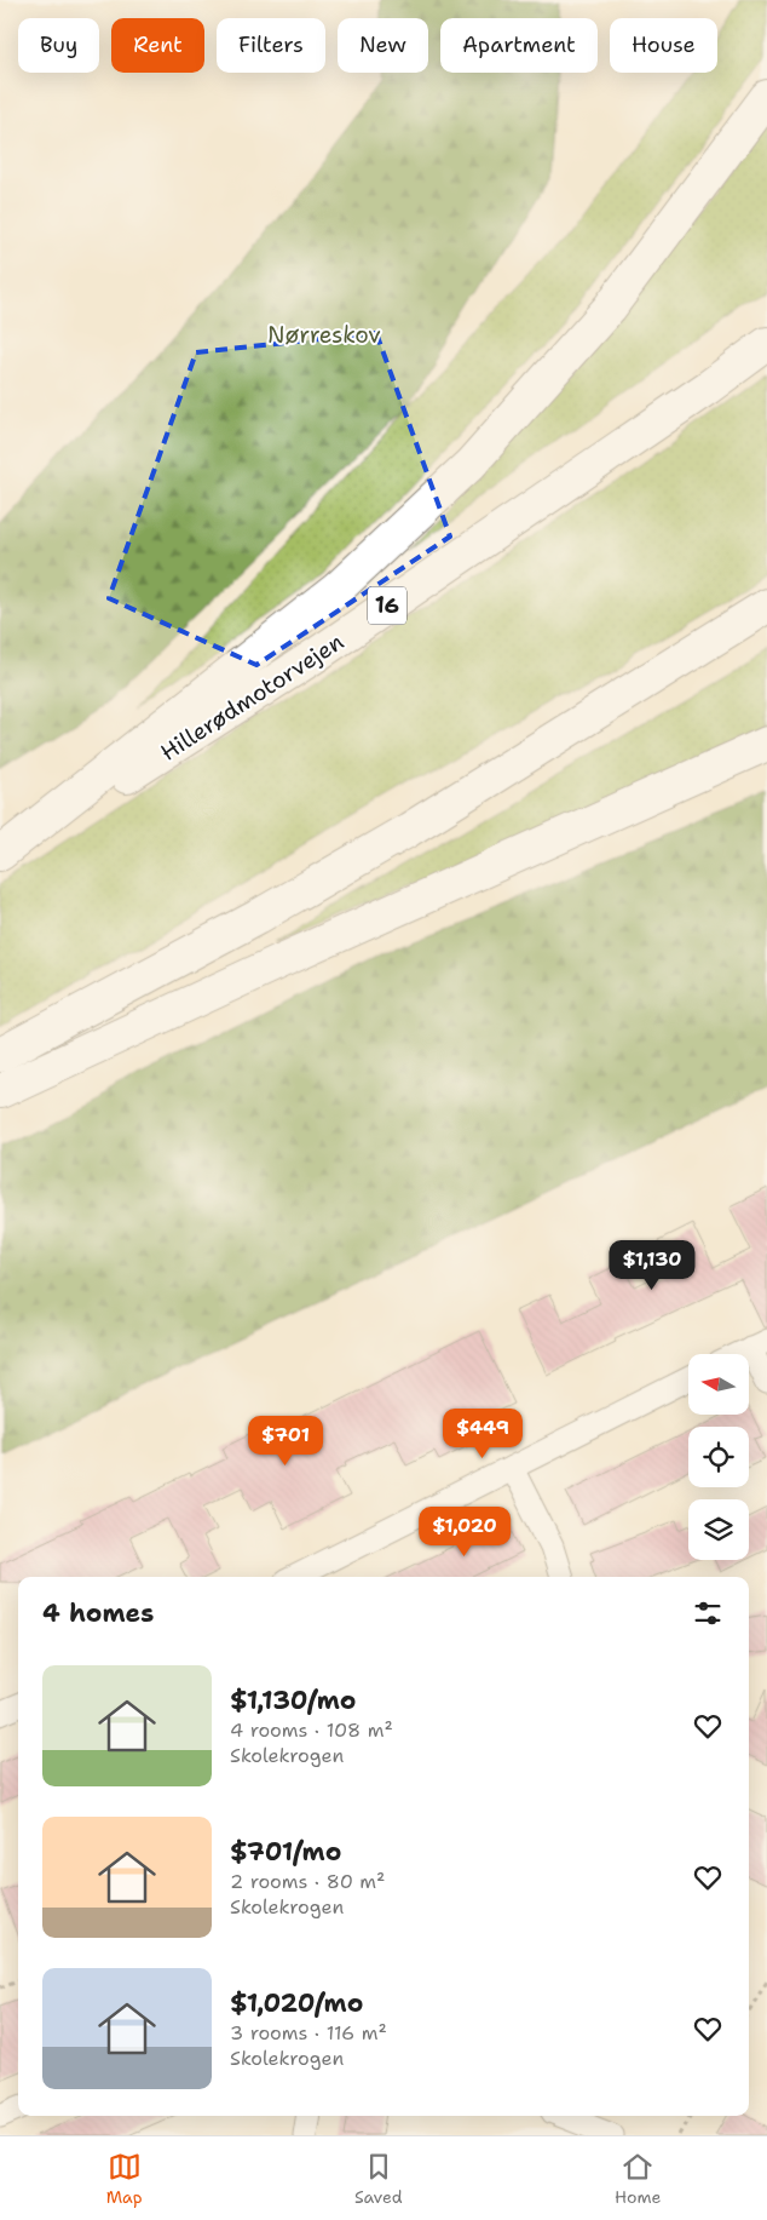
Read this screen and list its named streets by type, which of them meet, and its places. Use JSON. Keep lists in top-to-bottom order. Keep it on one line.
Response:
{"streets":{"highway":["16","Hillerødmotorvejen"]},"parks":["Nørreskov"],"north":"left","page":{"chip":["Buy","Rent","Filters","New","Apartment","House"],"price":["$1,130","$449","$701","$1,020"],"heading":"4 homes","list":[{"name":"$1,130/mo","note":"4 rooms · 108 m² · Skolekrogen"},{"name":"$701/mo","note":"2 rooms · 80 m² · Skolekrogen"},{"name":"$1,020/mo","note":"3 rooms · 116 m² · Skolekrogen"}],"tabs":["Map","Saved","Home"]}}
